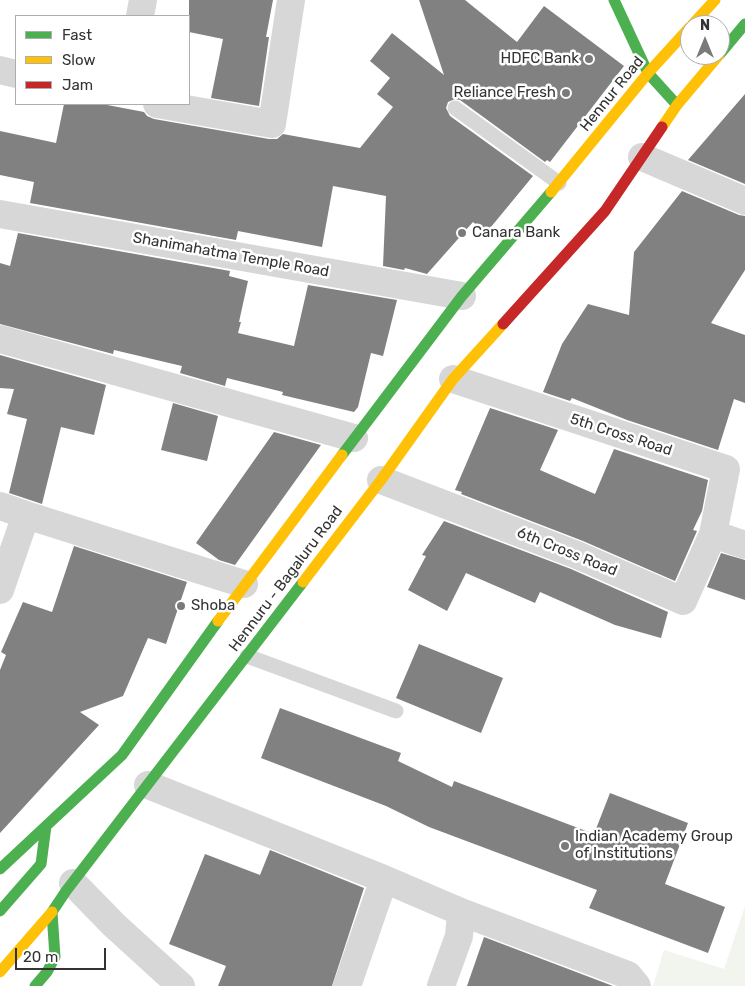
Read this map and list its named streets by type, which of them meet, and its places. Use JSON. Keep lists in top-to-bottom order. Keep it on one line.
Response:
{"streets":{"main road":["Hennur Road","Hennuru - Bagaluru Road"],"street":["Shanimahatma Temple Road","5th Cross Road","6th Cross Road"]},"crossings":[["Hennur Road","Hennuru - Bagaluru Road"],["Shanimahatma Temple Road","Hennuru - Bagaluru Road"],["5th Cross Road","6th Cross Road"],["5th Cross Road","Hennuru - Bagaluru Road"],["6th Cross Road","Hennuru - Bagaluru Road"]],"places":["HDFC Bank","Reliance Fresh","Canara Bank","Shoba","Indian Academy Group of Institutions"],"legend":["Fast","Slow","Jam"],"scale_bar":"20 m","north":"top"}
